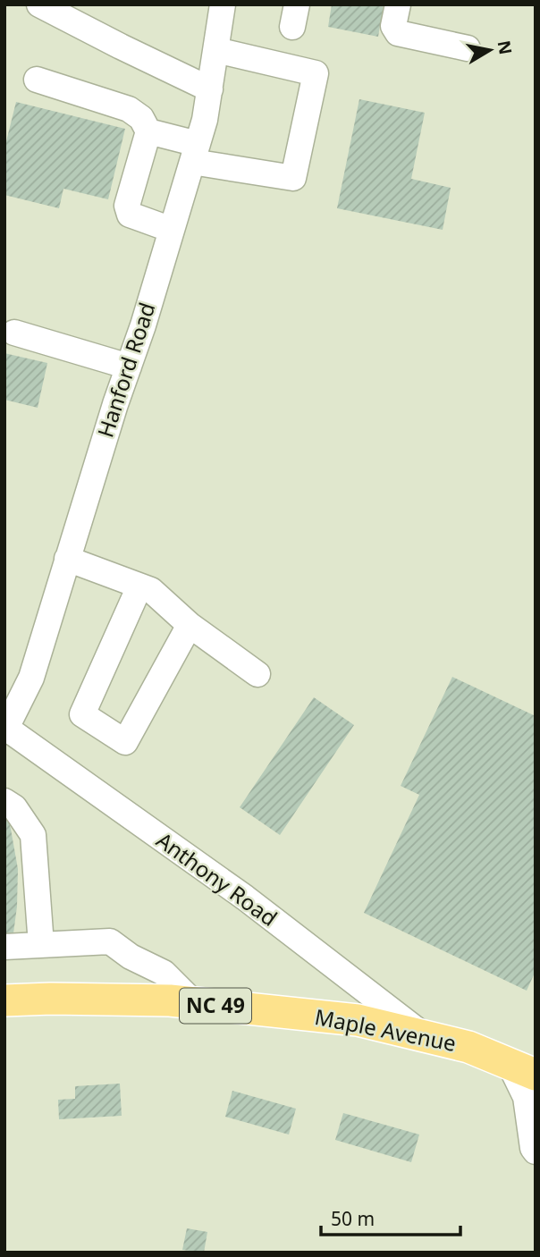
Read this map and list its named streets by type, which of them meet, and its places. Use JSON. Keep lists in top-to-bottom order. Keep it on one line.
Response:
{"streets":{"main road":["NC 49","Maple Avenue"],"street":["Hanford Road","Anthony Road"]},"crossings":[["Hanford Road","Anthony Road"],["Anthony Road","Maple Avenue"]],"scale_bar":"50 m","north":"right"}
